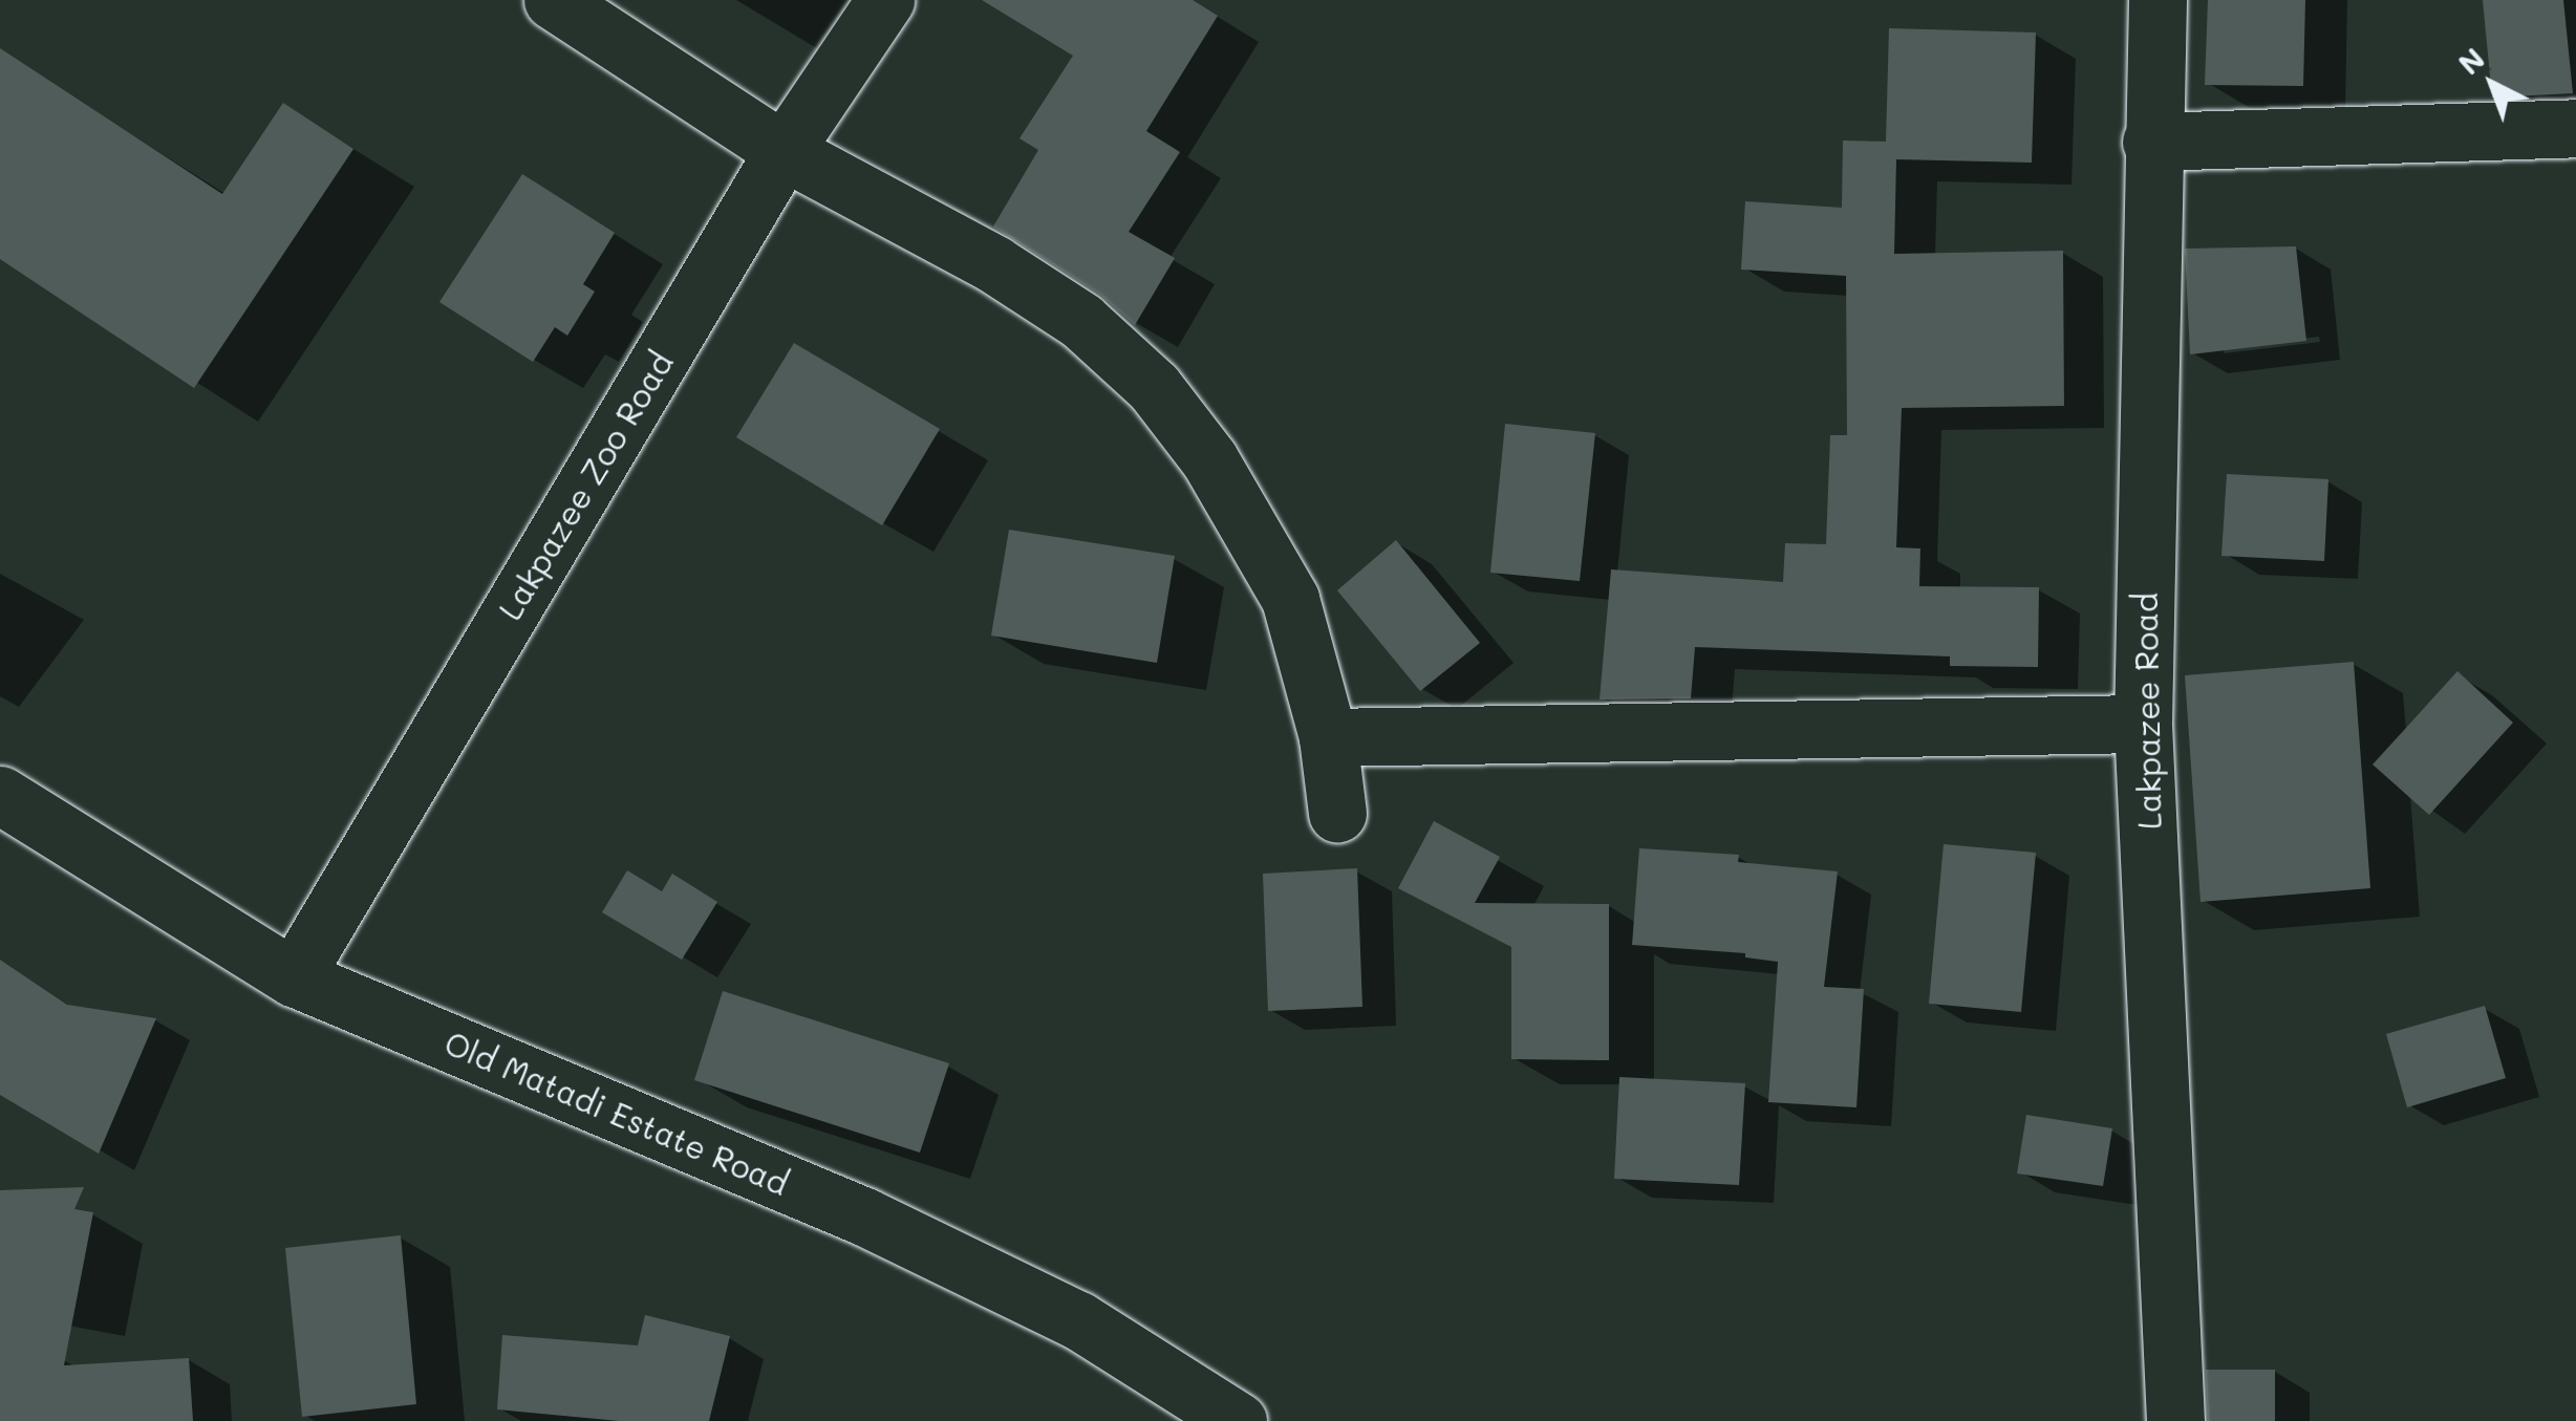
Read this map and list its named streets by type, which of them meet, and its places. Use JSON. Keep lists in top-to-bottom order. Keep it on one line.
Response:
{"streets":{"street":["Lakpazee Zoo Road","Lakpazee Road","Old Matadi Estate Road"]},"crossings":[["Lakpazee Zoo Road","Old Matadi Estate Road"]],"north":"top left"}
